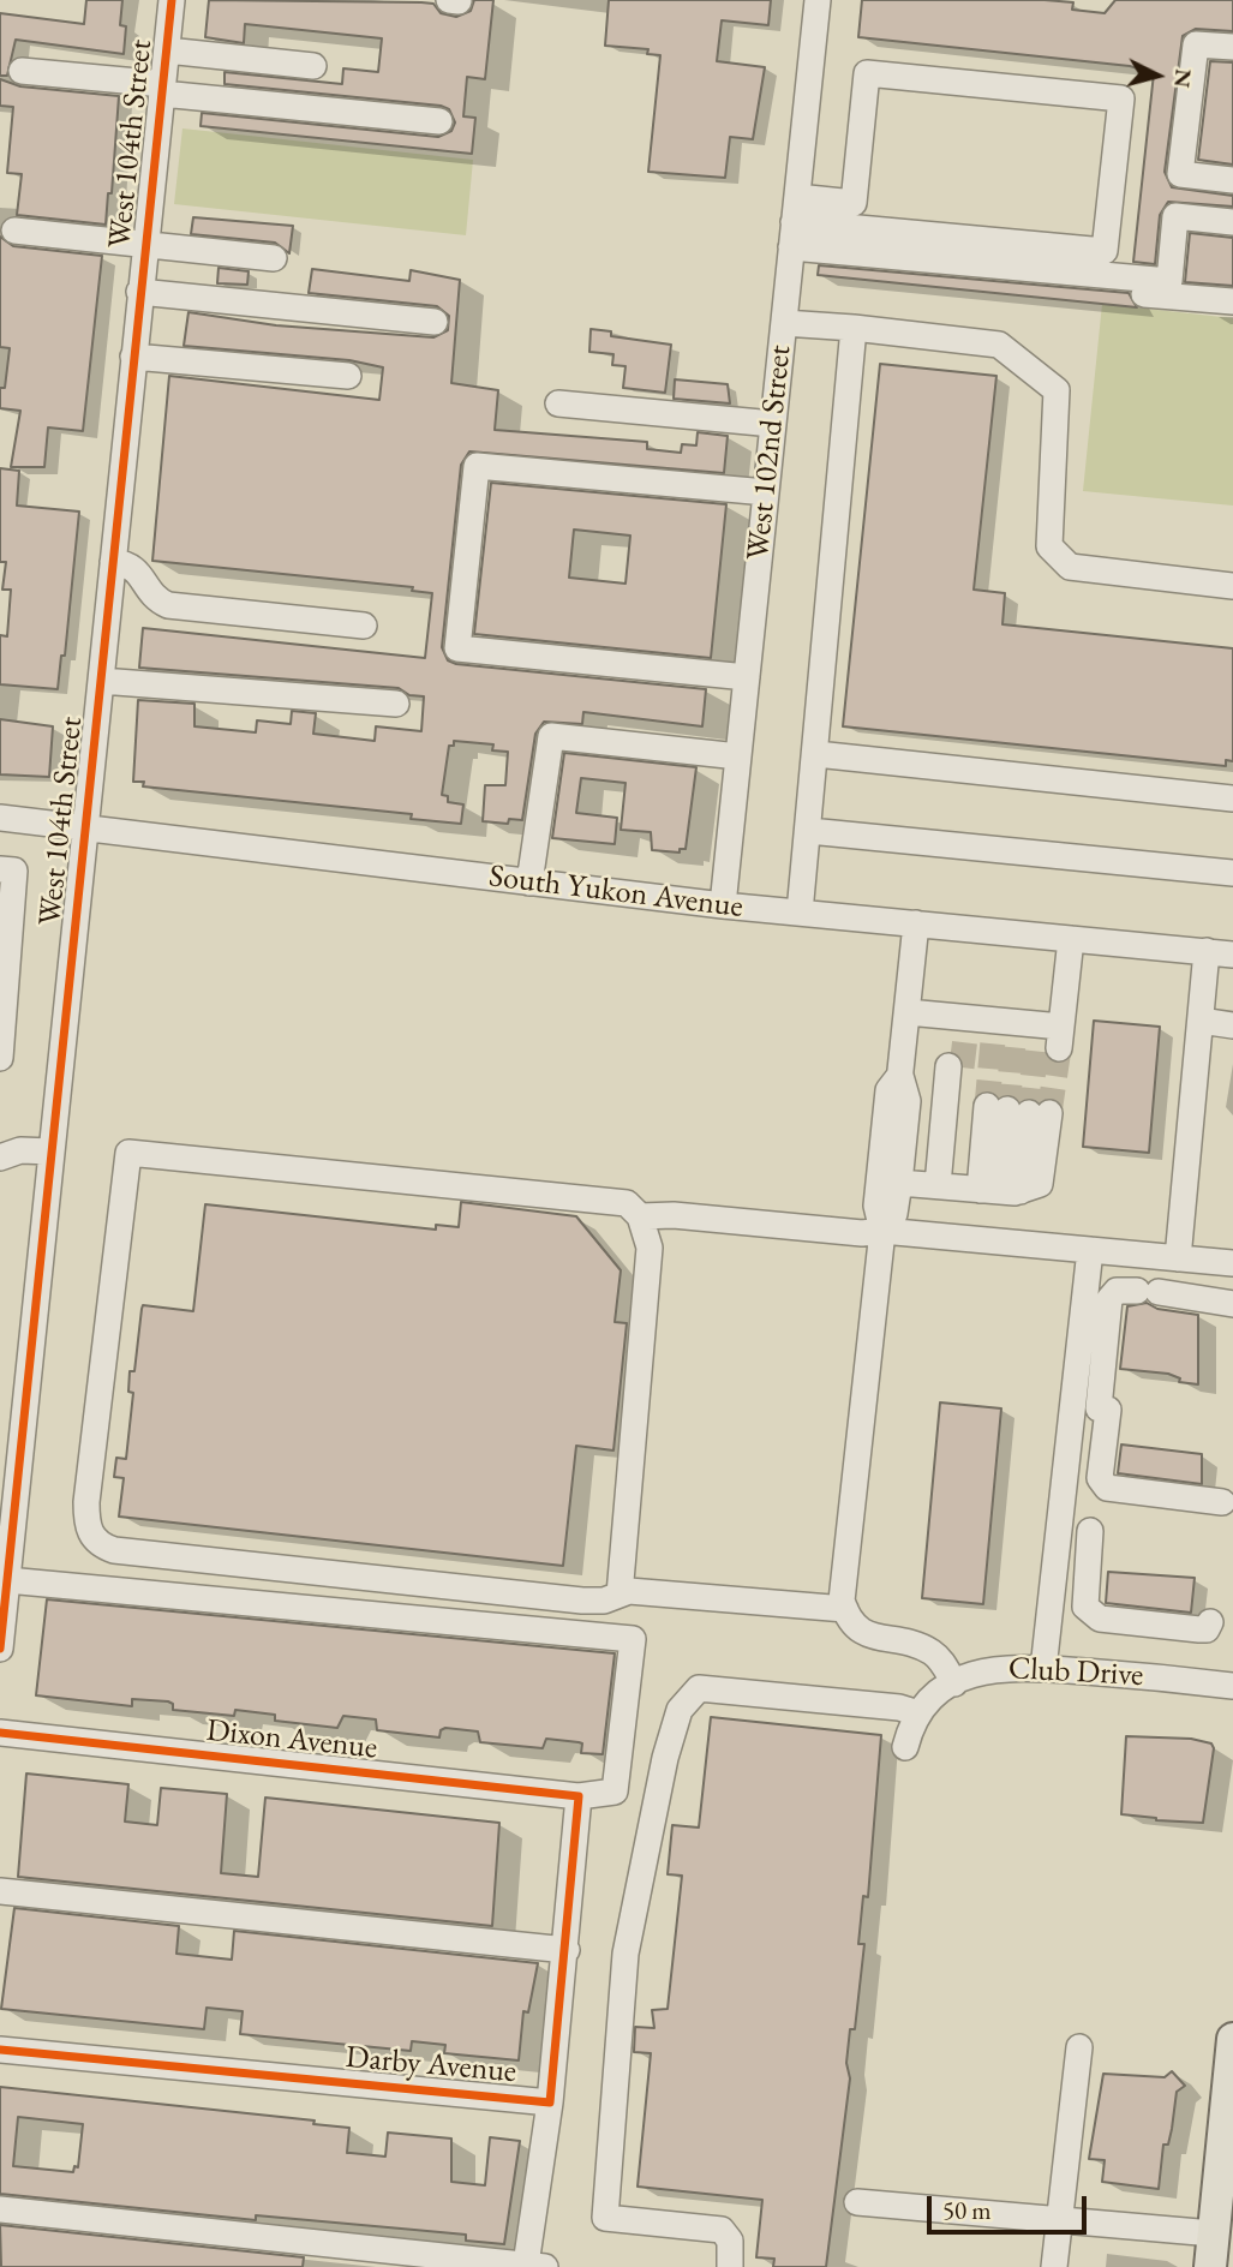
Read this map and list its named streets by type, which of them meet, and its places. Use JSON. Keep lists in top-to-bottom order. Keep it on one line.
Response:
{"streets":{"street":["West 104th Street","West 102nd Street","South Yukon Avenue","Club Drive","Dixon Avenue","Darby Avenue"]},"crossings":[["West 104th Street","South Yukon Avenue"],["West 102nd Street","South Yukon Avenue"],["Dixon Avenue","Darby Avenue"]],"scale_bar":"50 m","north":"right"}
